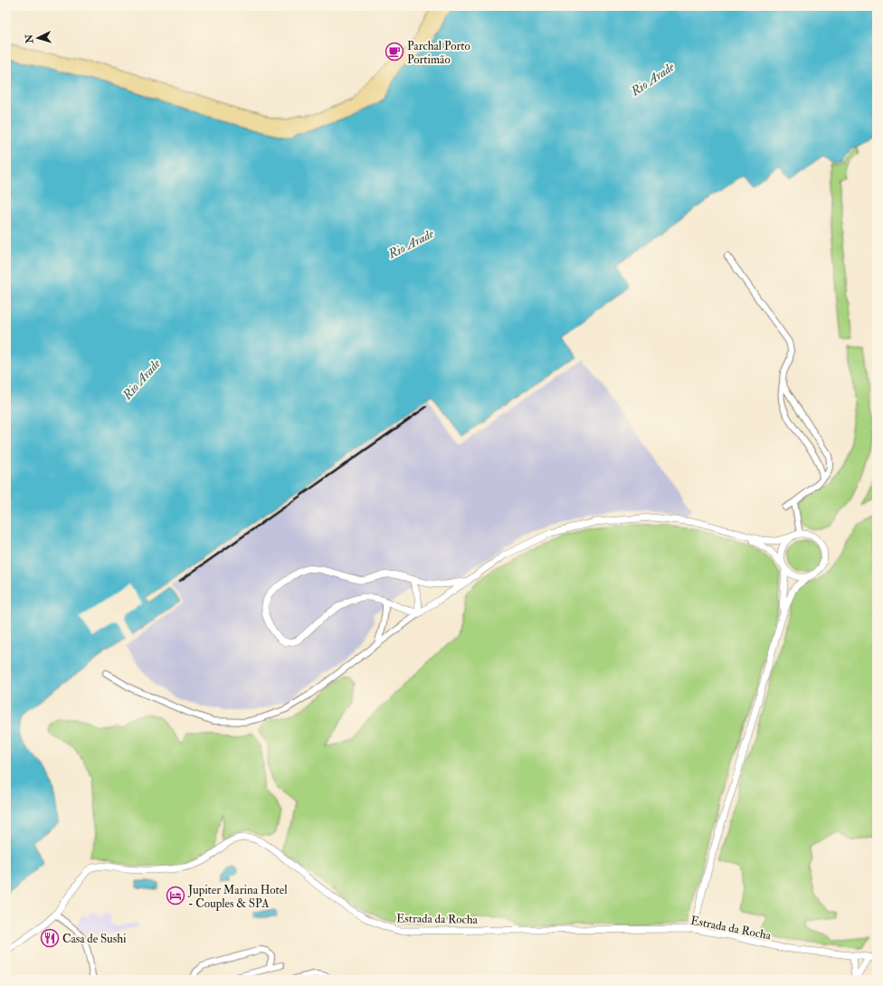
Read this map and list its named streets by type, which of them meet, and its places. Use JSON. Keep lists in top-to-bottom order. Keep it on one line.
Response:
{"streets":{"street":["Estrada da Rocha"]},"water":["Rio Arade"],"places":{"cafe":["Parchal Porto Portimão"],"hotel":["Jupiter Marina Hotel - Couples & SPA"],"restaurant":["Casa de Sushi"]},"north":"left"}
